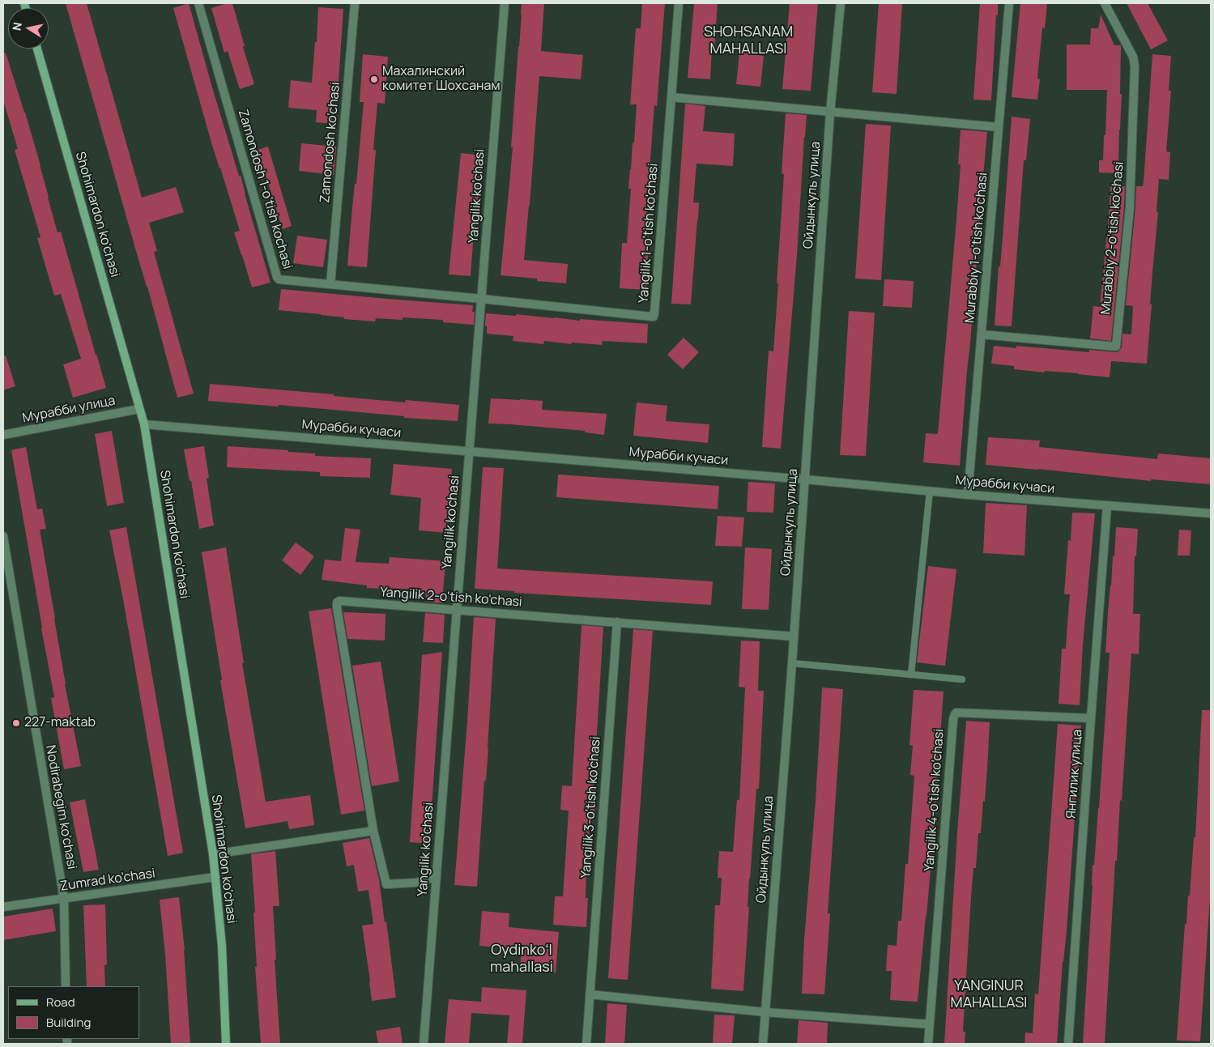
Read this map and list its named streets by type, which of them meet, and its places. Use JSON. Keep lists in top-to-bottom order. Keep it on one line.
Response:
{"streets":{"main road":["Shohimardon ko'chasi"],"street":["Zamondosh ko'chasi","Zamondosh 1-o'tish kochasi","Ойдынкуль улица","Yangilik ko'chasi","Yangilik 1-o'tish ko'chasi","Murabbiy 2-o'tish ko'chasi","Murabbiy 1-o'tish ko'chasi","Мурабби улица","Мурабби кучаси","Yangilik 2-o'tish ko'chasi","Янгилик улица","Yangilik 4-o'tish ko'chasi","Nodirabegim ko'chasi","Yangilik 3-o'tish ko'chasi","Zumrad ko'chasi"]},"crossings":[["Zamondosh ko'chasi","Zamondosh 1-o'tish kochasi"],["Zamondosh 1-o'tish kochasi","Yangilik ko'chasi"],["Zamondosh 1-o'tish kochasi","Yangilik 1-o'tish ko'chasi"],["Ойдынкуль улица","Мурабби кучаси"],["Ойдынкуль улица","Yangilik 2-o'tish ko'chasi"],["Yangilik ko'chasi","Yangilik 1-o'tish ko'chasi"],["Yangilik ko'chasi","Мурабби кучаси"],["Yangilik ko'chasi","Yangilik 2-o'tish ko'chasi"],["Shohimardon ko'chasi","Мурабби улица"],["Shohimardon ko'chasi","Мурабби кучаси"],["Shohimardon ko'chasi","Zumrad ko'chasi"],["Murabbiy 2-o'tish ko'chasi","Murabbiy 1-o'tish ko'chasi"],["Murabbiy 1-o'tish ko'chasi","Мурабби кучаси"],["Мурабби кучаси","Янгилик улица"],["Yangilik 2-o'tish ko'chasi","Yangilik 3-o'tish ko'chasi"],["Янгилик улица","Yangilik 4-o'tish ko'chasi"],["Nodirabegim ko'chasi","Zumrad ko'chasi"]],"districts":["SHOHSANAM MAHALLASI","Oydinkoʻl mahallasi","YANGINUR MAHALLASI"],"places":["Махалинский комитет Шохcанам","227-maktab"],"legend":["Road","Building"],"north":"left"}
